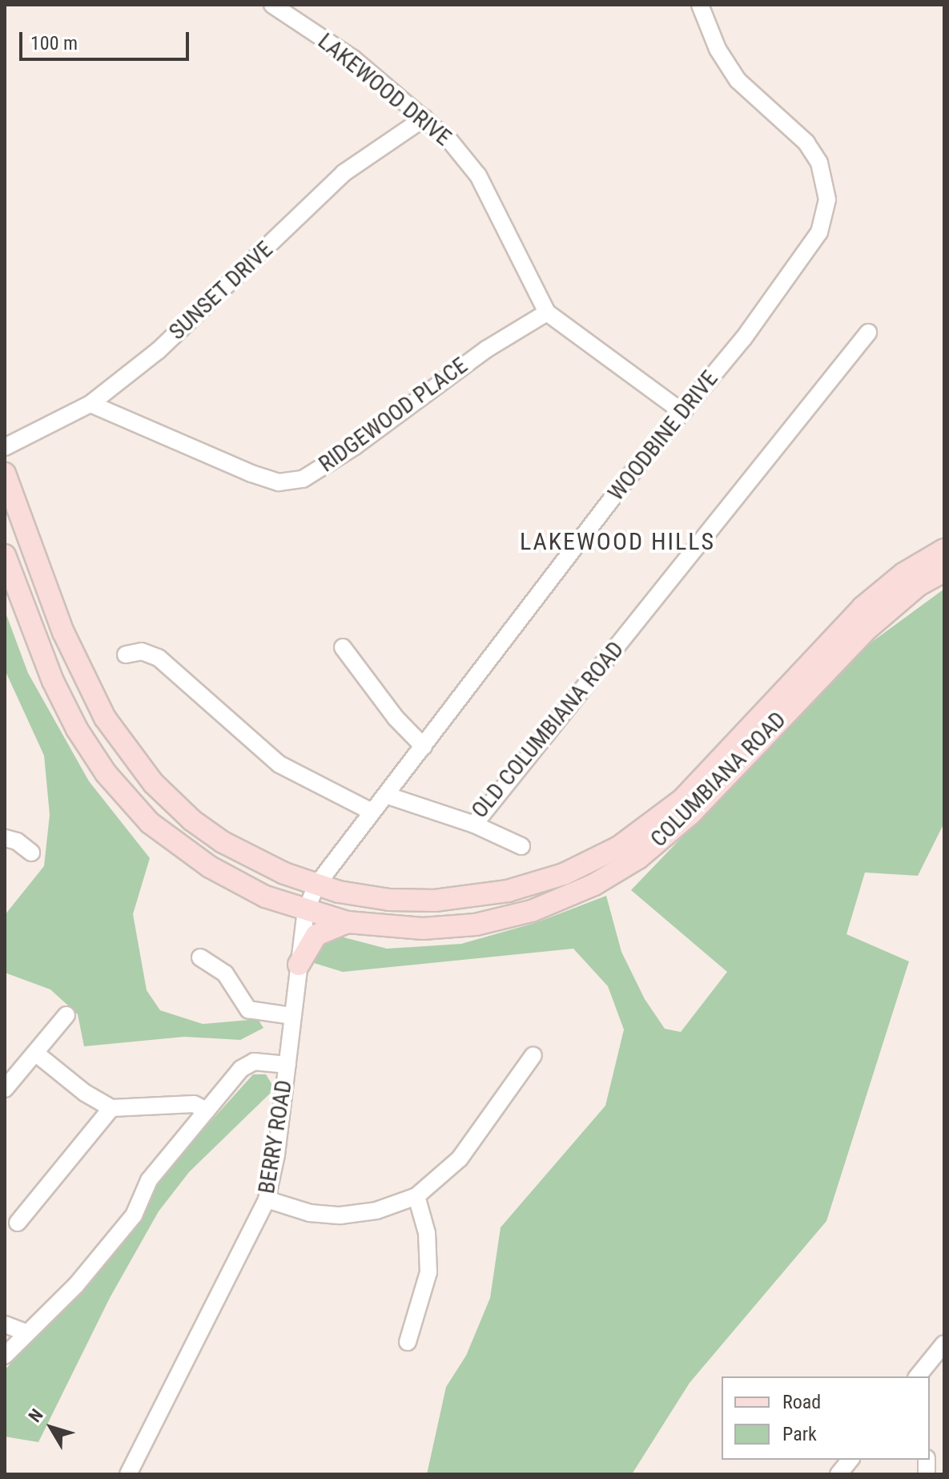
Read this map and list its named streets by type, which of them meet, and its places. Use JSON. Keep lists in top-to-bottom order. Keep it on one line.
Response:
{"streets":{"main road":["COLUMBIANA ROAD"],"street":["LAKEWOOD DRIVE","SUNSET DRIVE","RIDGEWOOD PLACE","WOODBINE DRIVE","OLD COLUMBIANA ROAD","BERRY ROAD"]},"crossings":[["LAKEWOOD DRIVE","SUNSET DRIVE"],["LAKEWOOD DRIVE","RIDGEWOOD PLACE"],["LAKEWOOD DRIVE","WOODBINE DRIVE"],["SUNSET DRIVE","RIDGEWOOD PLACE"],["WOODBINE DRIVE","OLD COLUMBIANA ROAD"],["WOODBINE DRIVE","COLUMBIANA ROAD"],["WOODBINE DRIVE","BERRY ROAD"],["COLUMBIANA ROAD","BERRY ROAD"]],"districts":["LAKEWOOD HILLS"],"legend":["Road","Park"],"scale_bar":"100 m","north":"top left"}
